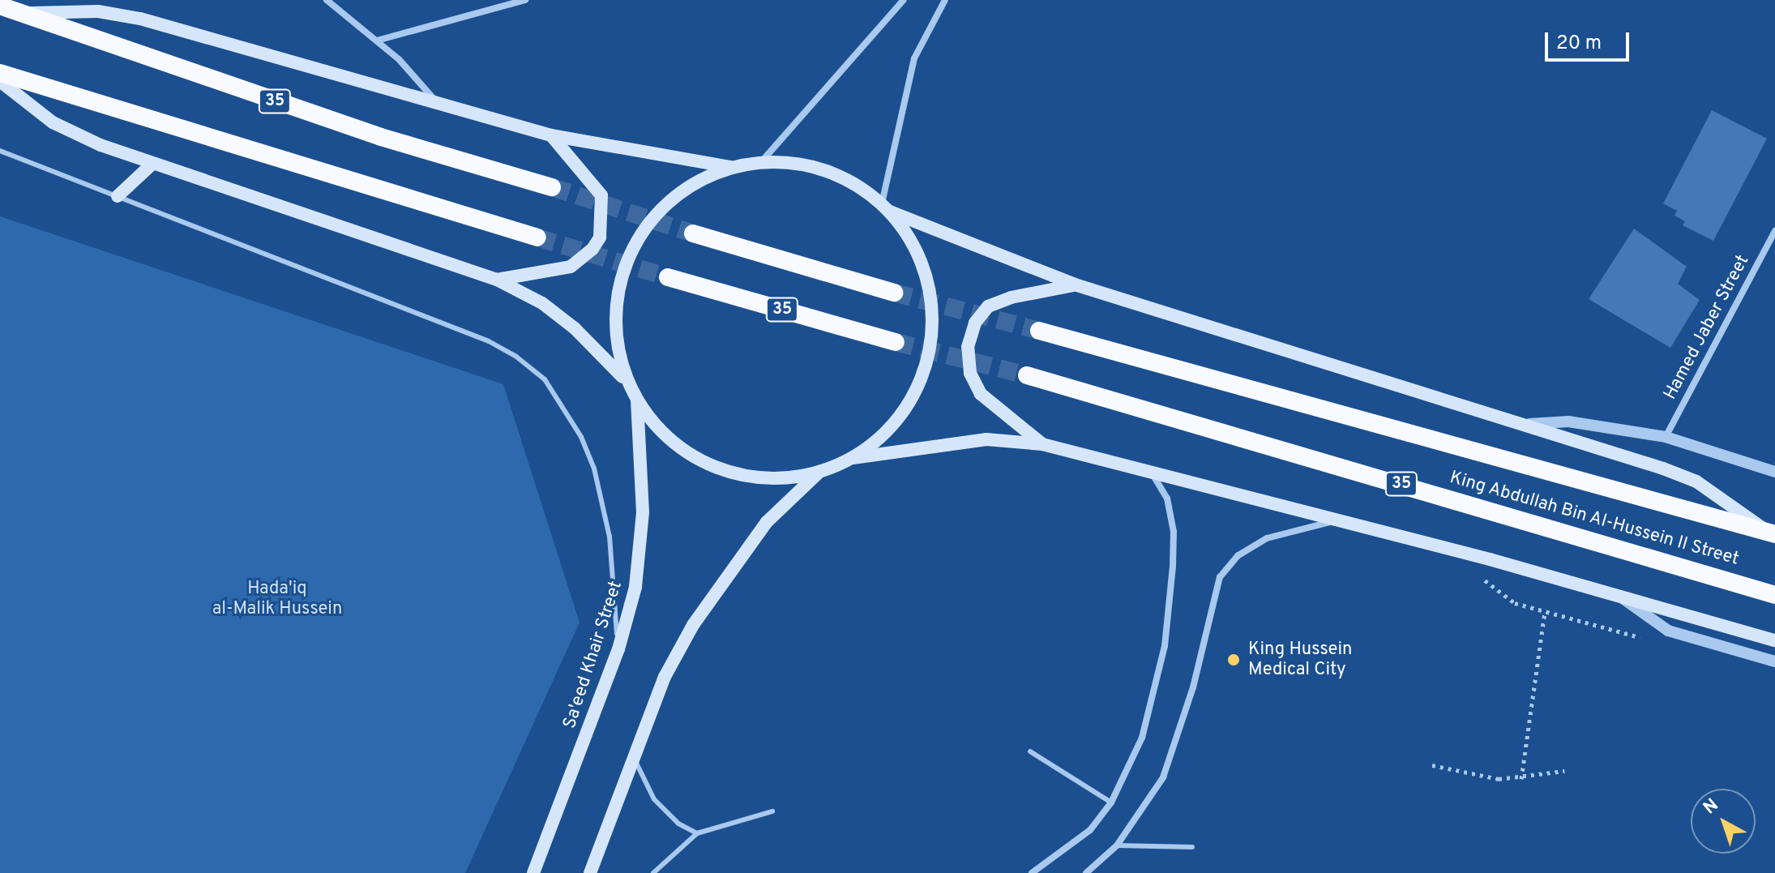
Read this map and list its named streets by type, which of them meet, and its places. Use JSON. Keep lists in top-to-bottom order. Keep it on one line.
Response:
{"streets":{"highway":["35","King Abdullah Bin Al-Hussein II Street"],"main road":["Sa'eed Khair Street"],"street":["Hamed Jaber Street"]},"parks":["Hada'iq al-Malik Hussein"],"places":["King Hussein Medical City"],"scale_bar":"20 m","north":"top left"}
